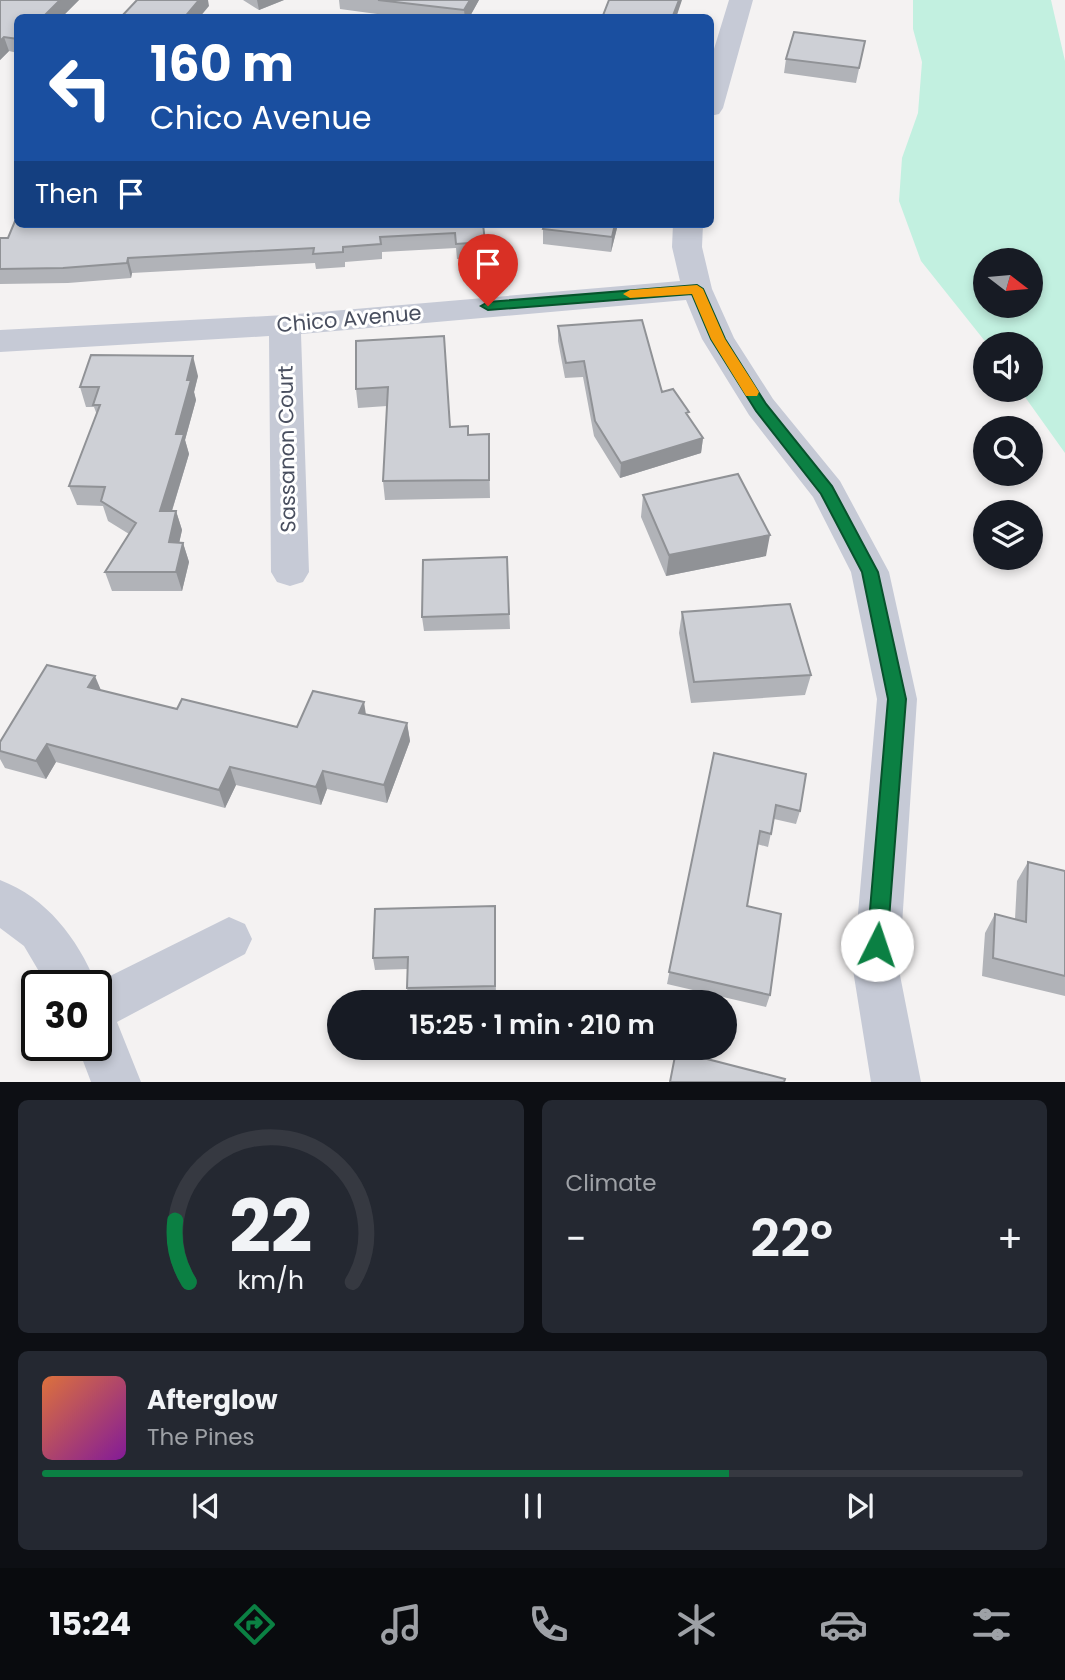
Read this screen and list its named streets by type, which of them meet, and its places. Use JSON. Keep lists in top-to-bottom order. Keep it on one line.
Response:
{"streets":{"street":["Chico Avenue","Sassanon Court"]},"crossings":[["Chico Avenue","Sassanon Court"]],"north":"right","page":{"turn":["160 m","Chico Avenue"],"then":"Then","limit":"30","trip":"15:25 · 1 min · 210 m","tile":"Climate","heat":["−","22°","+"],"song":["Afterglow","The Pines"],"tabs":"15:24","gauge":["22","km/h"]}}
